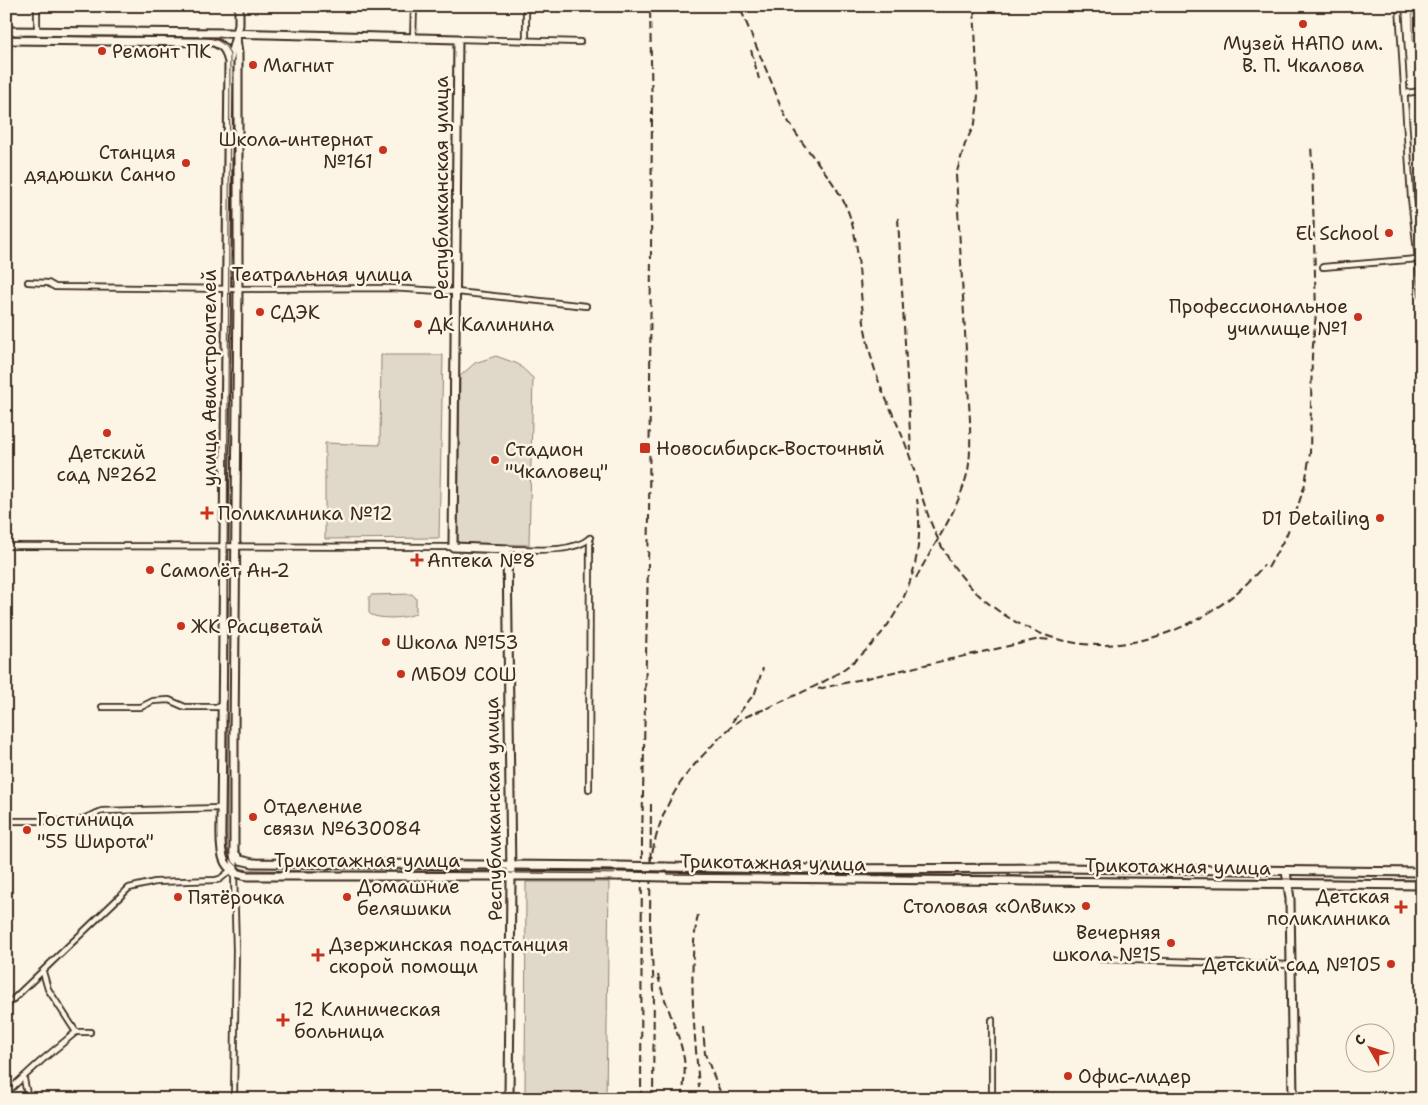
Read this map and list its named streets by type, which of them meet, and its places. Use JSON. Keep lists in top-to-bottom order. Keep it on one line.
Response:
{"streets":{"main road":["Республиканская улица","улица Авиастроителей","Трикотажная улица"],"street":["Театральная улица"]},"crossings":[["Республиканская улица","Театральная улица"],["Республиканская улица","Трикотажная улица"],["Театральная улица","улица Авиастроителей"],["улица Авиастроителей","Трикотажная улица"]],"places":{"other":["Музей НАПО им. В. П. Чкалова","Ремонт ПК","Магнит","Школа-интернат №161","Станция дядюшки Санчо","El School","СДЭК","Профессиональное училище №1","ДК Калинина","Детский сад №262","Стадион \"Чкаловец\"","D1 Detailing","Самолёт Ан-2","ЖК Расцветай","Школа №153","МБОУ СОШ","Отделение связи №630084","Гостиница \"55 Широта\"","Пятёрочка","Домашние беляшики","Столовая «ОлВик»","Вечерняя школа №15","Детский сад №105","Офис-лидер"],"transit":["Новосибирск-Восточный"],"health":["Поликлиника №12","Аптека №8","Детская поликлиника","Дзержинская подстанция скорой помощи","12 Клиническая больница"]},"north":"top left"}
